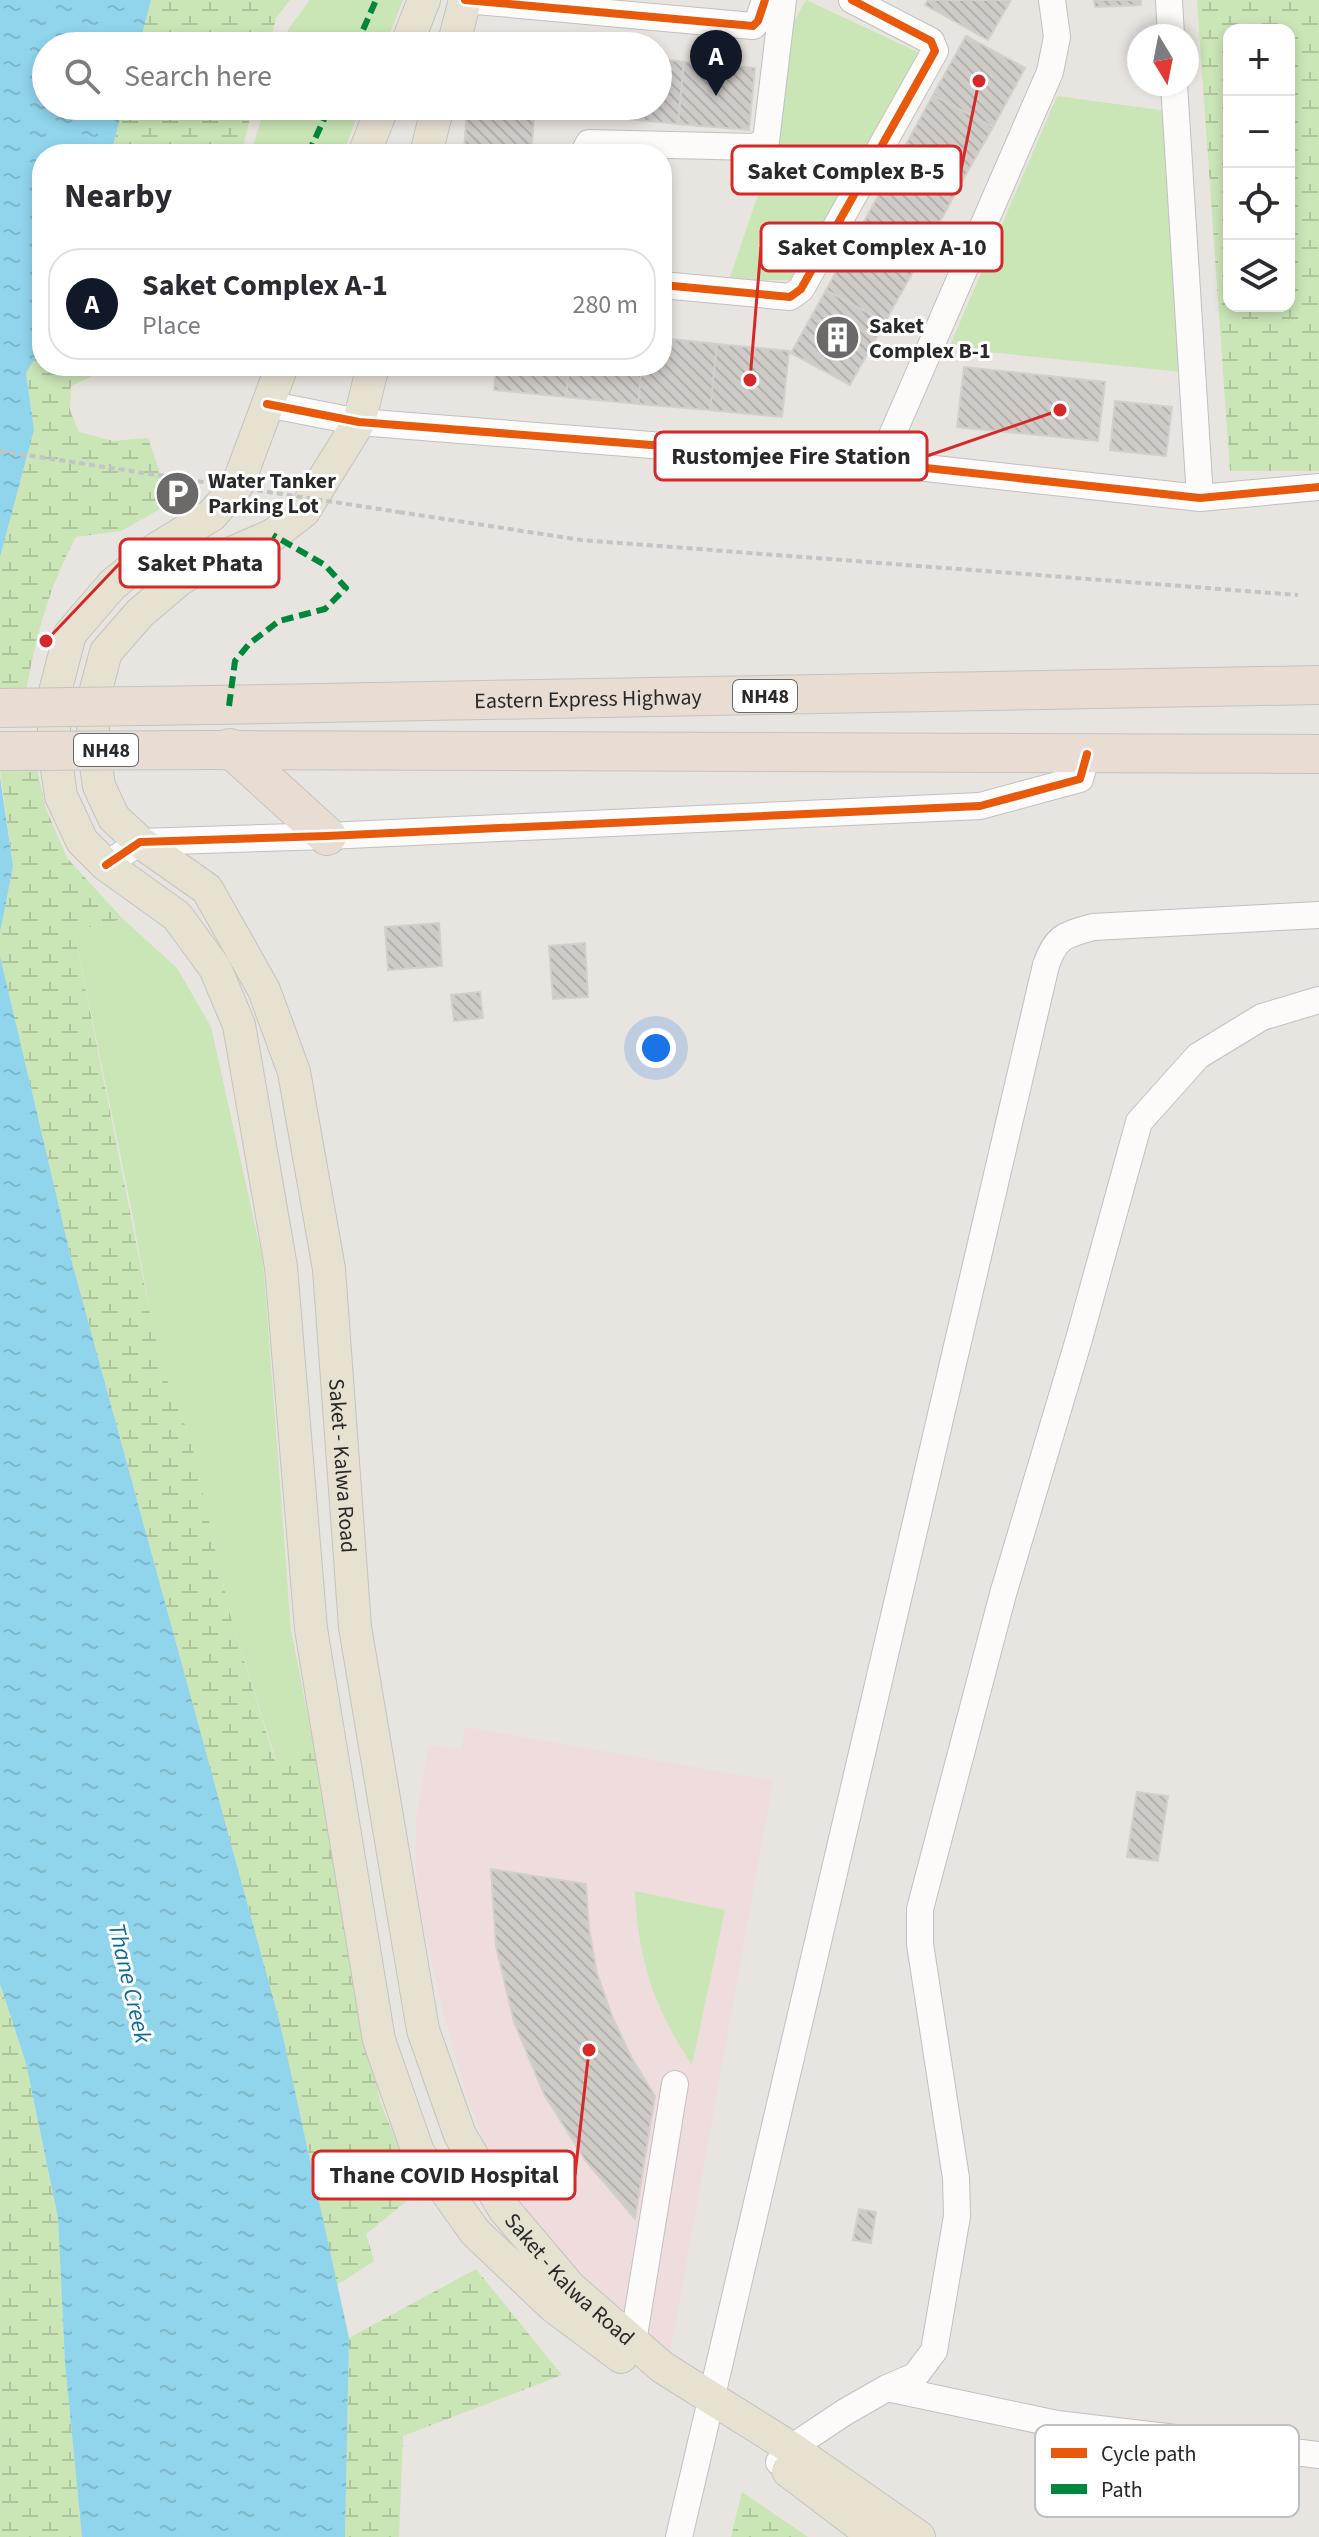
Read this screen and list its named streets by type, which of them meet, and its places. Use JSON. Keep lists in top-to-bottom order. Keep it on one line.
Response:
{"streets":{"highway":["NH48","Eastern Express Highway"],"main road":["Saket - Kalwa Road"]},"water":["Thane Creek"],"places":{"other":["Saket Complex B-5","Saket Complex A-10","Rustomjee Fire Station","Saket Phata","Thane COVID Hospital"],"building":["Saket Complex B-1"],"parking":["Water Tanker Parking Lot"]},"legend":["Cycle path","Path"],"north":"bottom","page":{"map_buttons":["+","−"],"pins":"A","search":"Search here","heading":"Nearby","list":[{"mark":"A","name":"Saket Complex A-1","note":"Place","value":"280 m"}]}}
